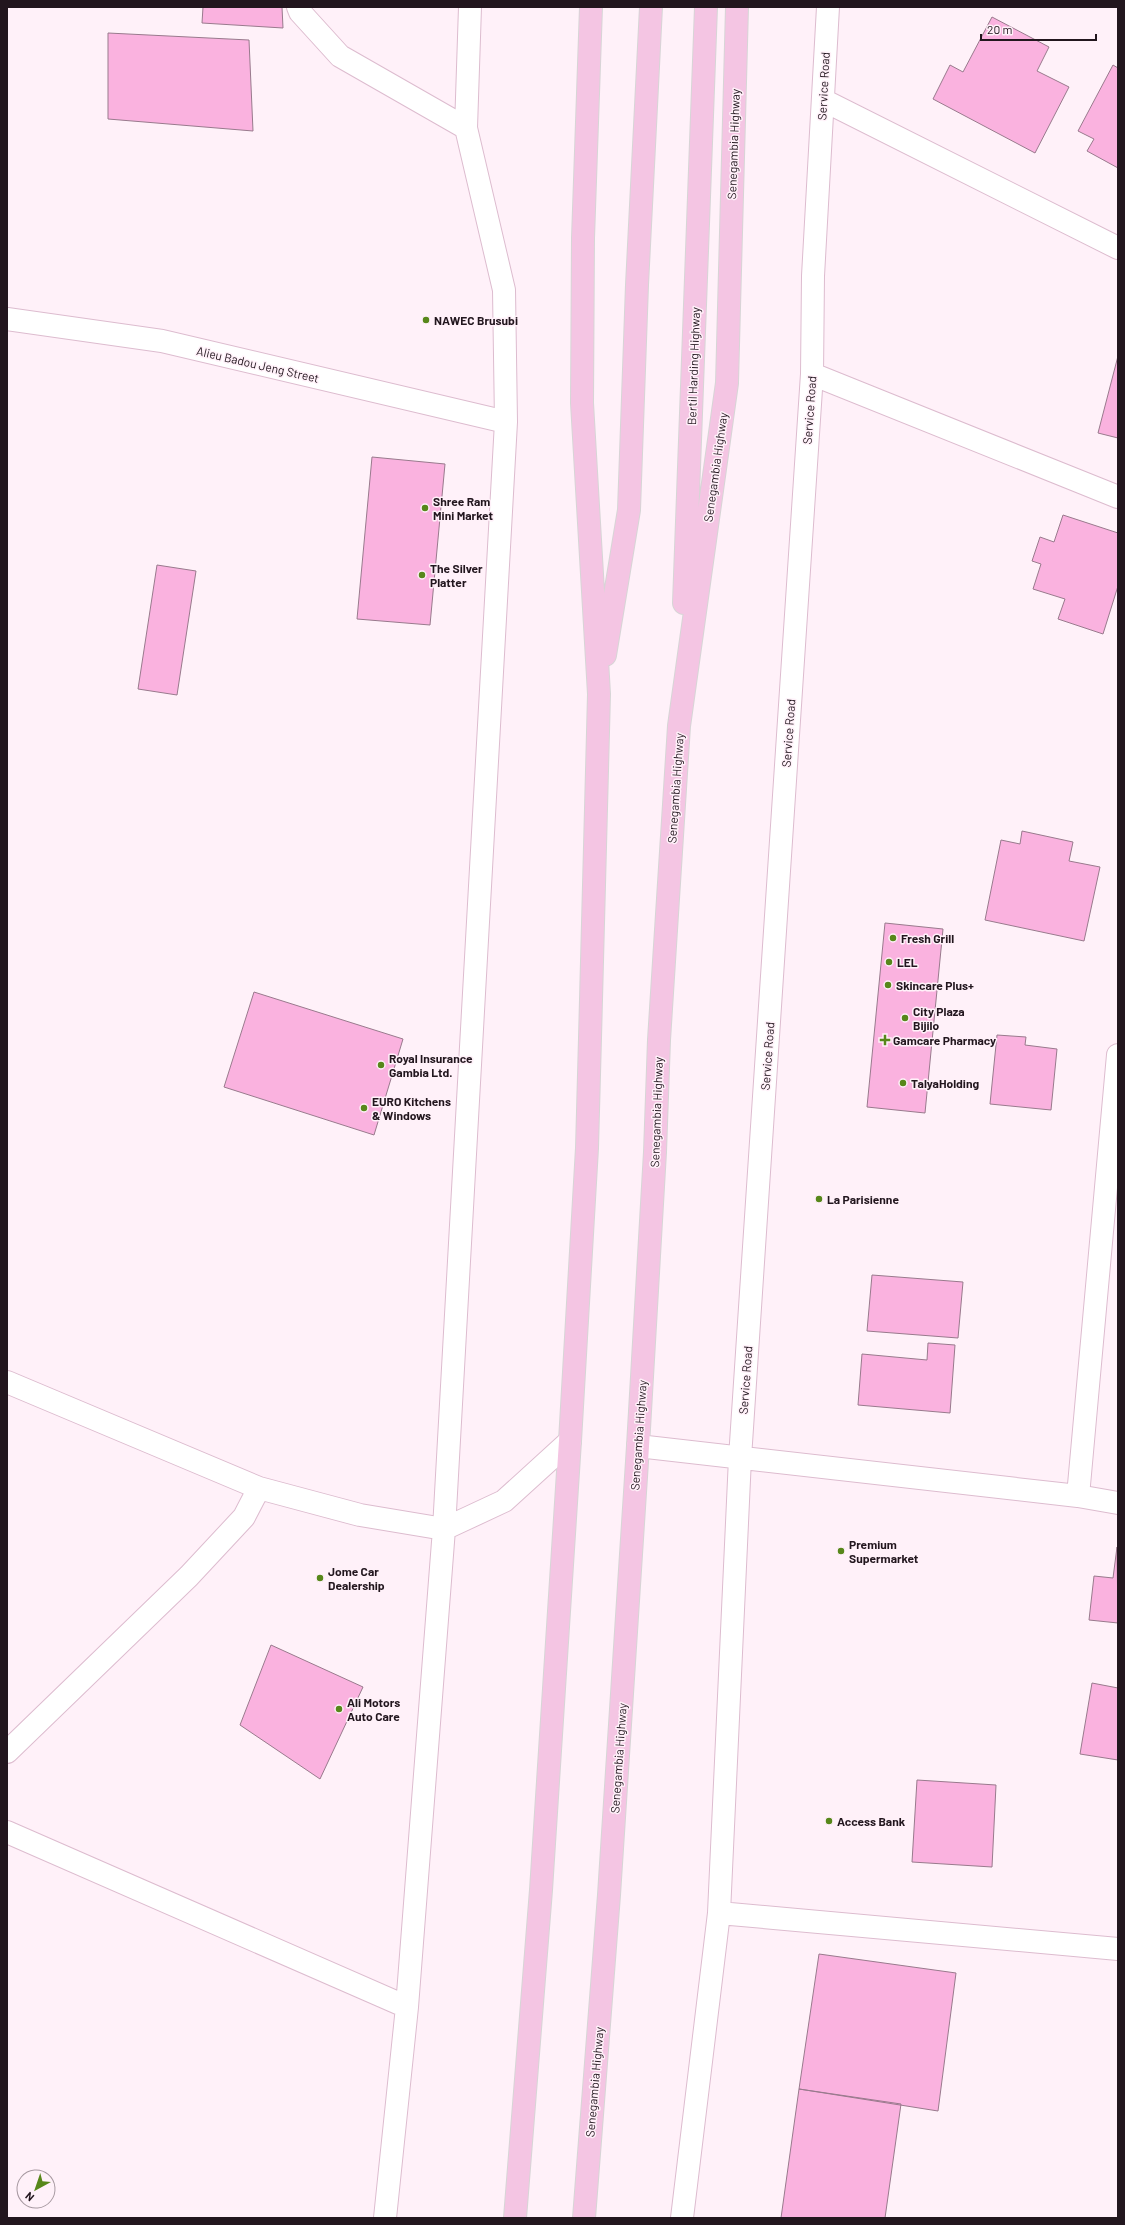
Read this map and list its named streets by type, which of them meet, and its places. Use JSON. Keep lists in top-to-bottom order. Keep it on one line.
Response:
{"streets":{"main road":["Senegambia Highway","Bertil Harding Highway"],"street":["Service Road","Alieu Badou Jeng Street"]},"crossings":[["Senegambia Highway","Bertil Harding Highway"]],"places":{"other":["NAWEC Brusubi","Shree Ram Mini Market","The Silver Platter","Fresh Grill","LEL","Skincare Plus+","City Plaza Bijilo","Royal Insurance Gambia Ltd.","TalyaHolding","EURO Kitchens & Windows","La Parisienne","Premium Supermarket","Jome Car Dealership","Ali Motors Auto Care","Access Bank"],"health":["Gamcare Pharmacy"]},"scale_bar":"20 m","north":"bottom left"}
